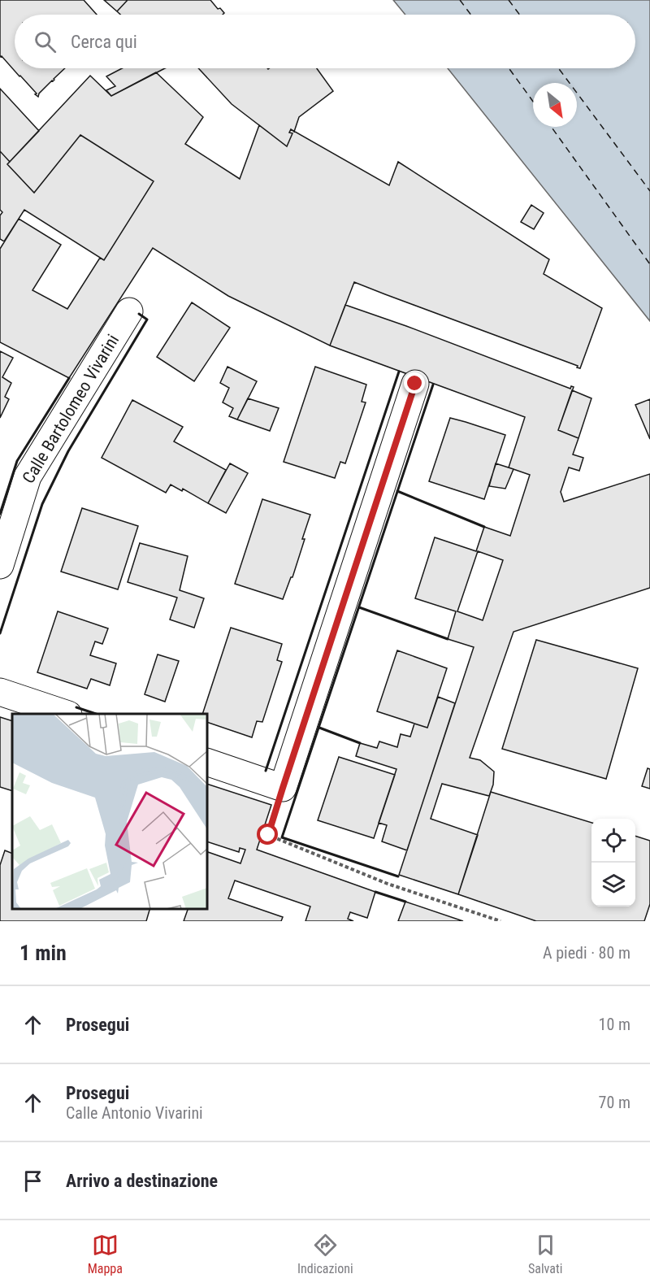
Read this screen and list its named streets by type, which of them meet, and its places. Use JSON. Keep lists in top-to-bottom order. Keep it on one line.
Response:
{"streets":{"street":["Calle Bartolomeo Vivarini"]},"north":"bottom right","page":{"search":"Cerca qui","heading":["1 min","A piedi · 80 m"],"list":[["Prosegui","10 m"],["Prosegui","Calle Antonio Vivarini","70 m"],"Arrivo a destinazione"],"nav":["Mappa","Indicazioni","Salvati"]}}
